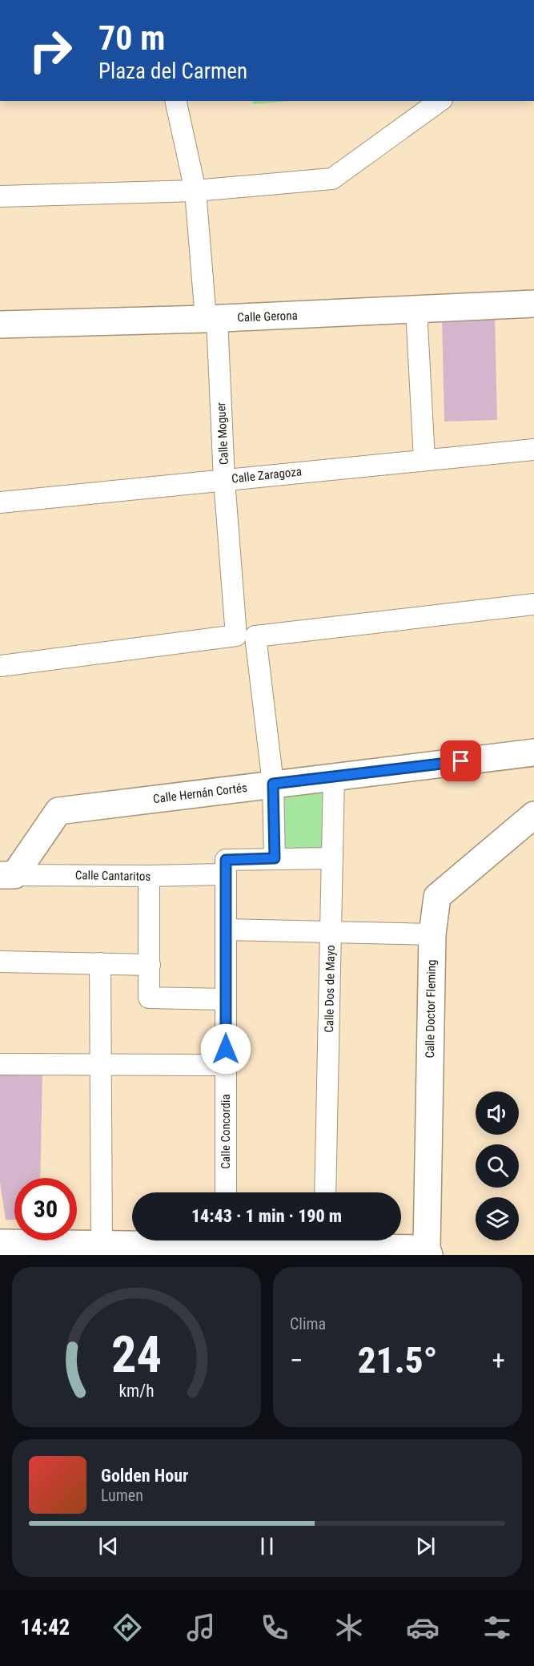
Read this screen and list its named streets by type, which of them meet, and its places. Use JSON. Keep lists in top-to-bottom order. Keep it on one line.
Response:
{"streets":{"street":["Calle Gerona","Calle Moguer","Calle Zaragoza","Calle Hernán Cortés","Calle Cantaritos","Calle Dos de Mayo","Calle Doctor Fleming","Calle Concordia"]},"crossings":[["Calle Gerona","Calle Moguer"],["Calle Moguer","Calle Zaragoza"],["Calle Moguer","Calle Hernán Cortés"],["Calle Moguer","Calle Cantaritos"],["Calle Hernán Cortés","Calle Cantaritos"],["Calle Hernán Cortés","Calle Dos de Mayo"],["Calle Cantaritos","Calle Dos de Mayo"],["Calle Cantaritos","Calle Concordia"]],"page":{"turn":["70 m","Plaza del Carmen"],"limit":"30","trip":"14:43 · 1 min · 190 m","tile":"Clima","heat":["−","21.5°","+"],"song":["Golden Hour","Lumen"],"tabs":"14:42","gauge":["24","km/h"]}}
